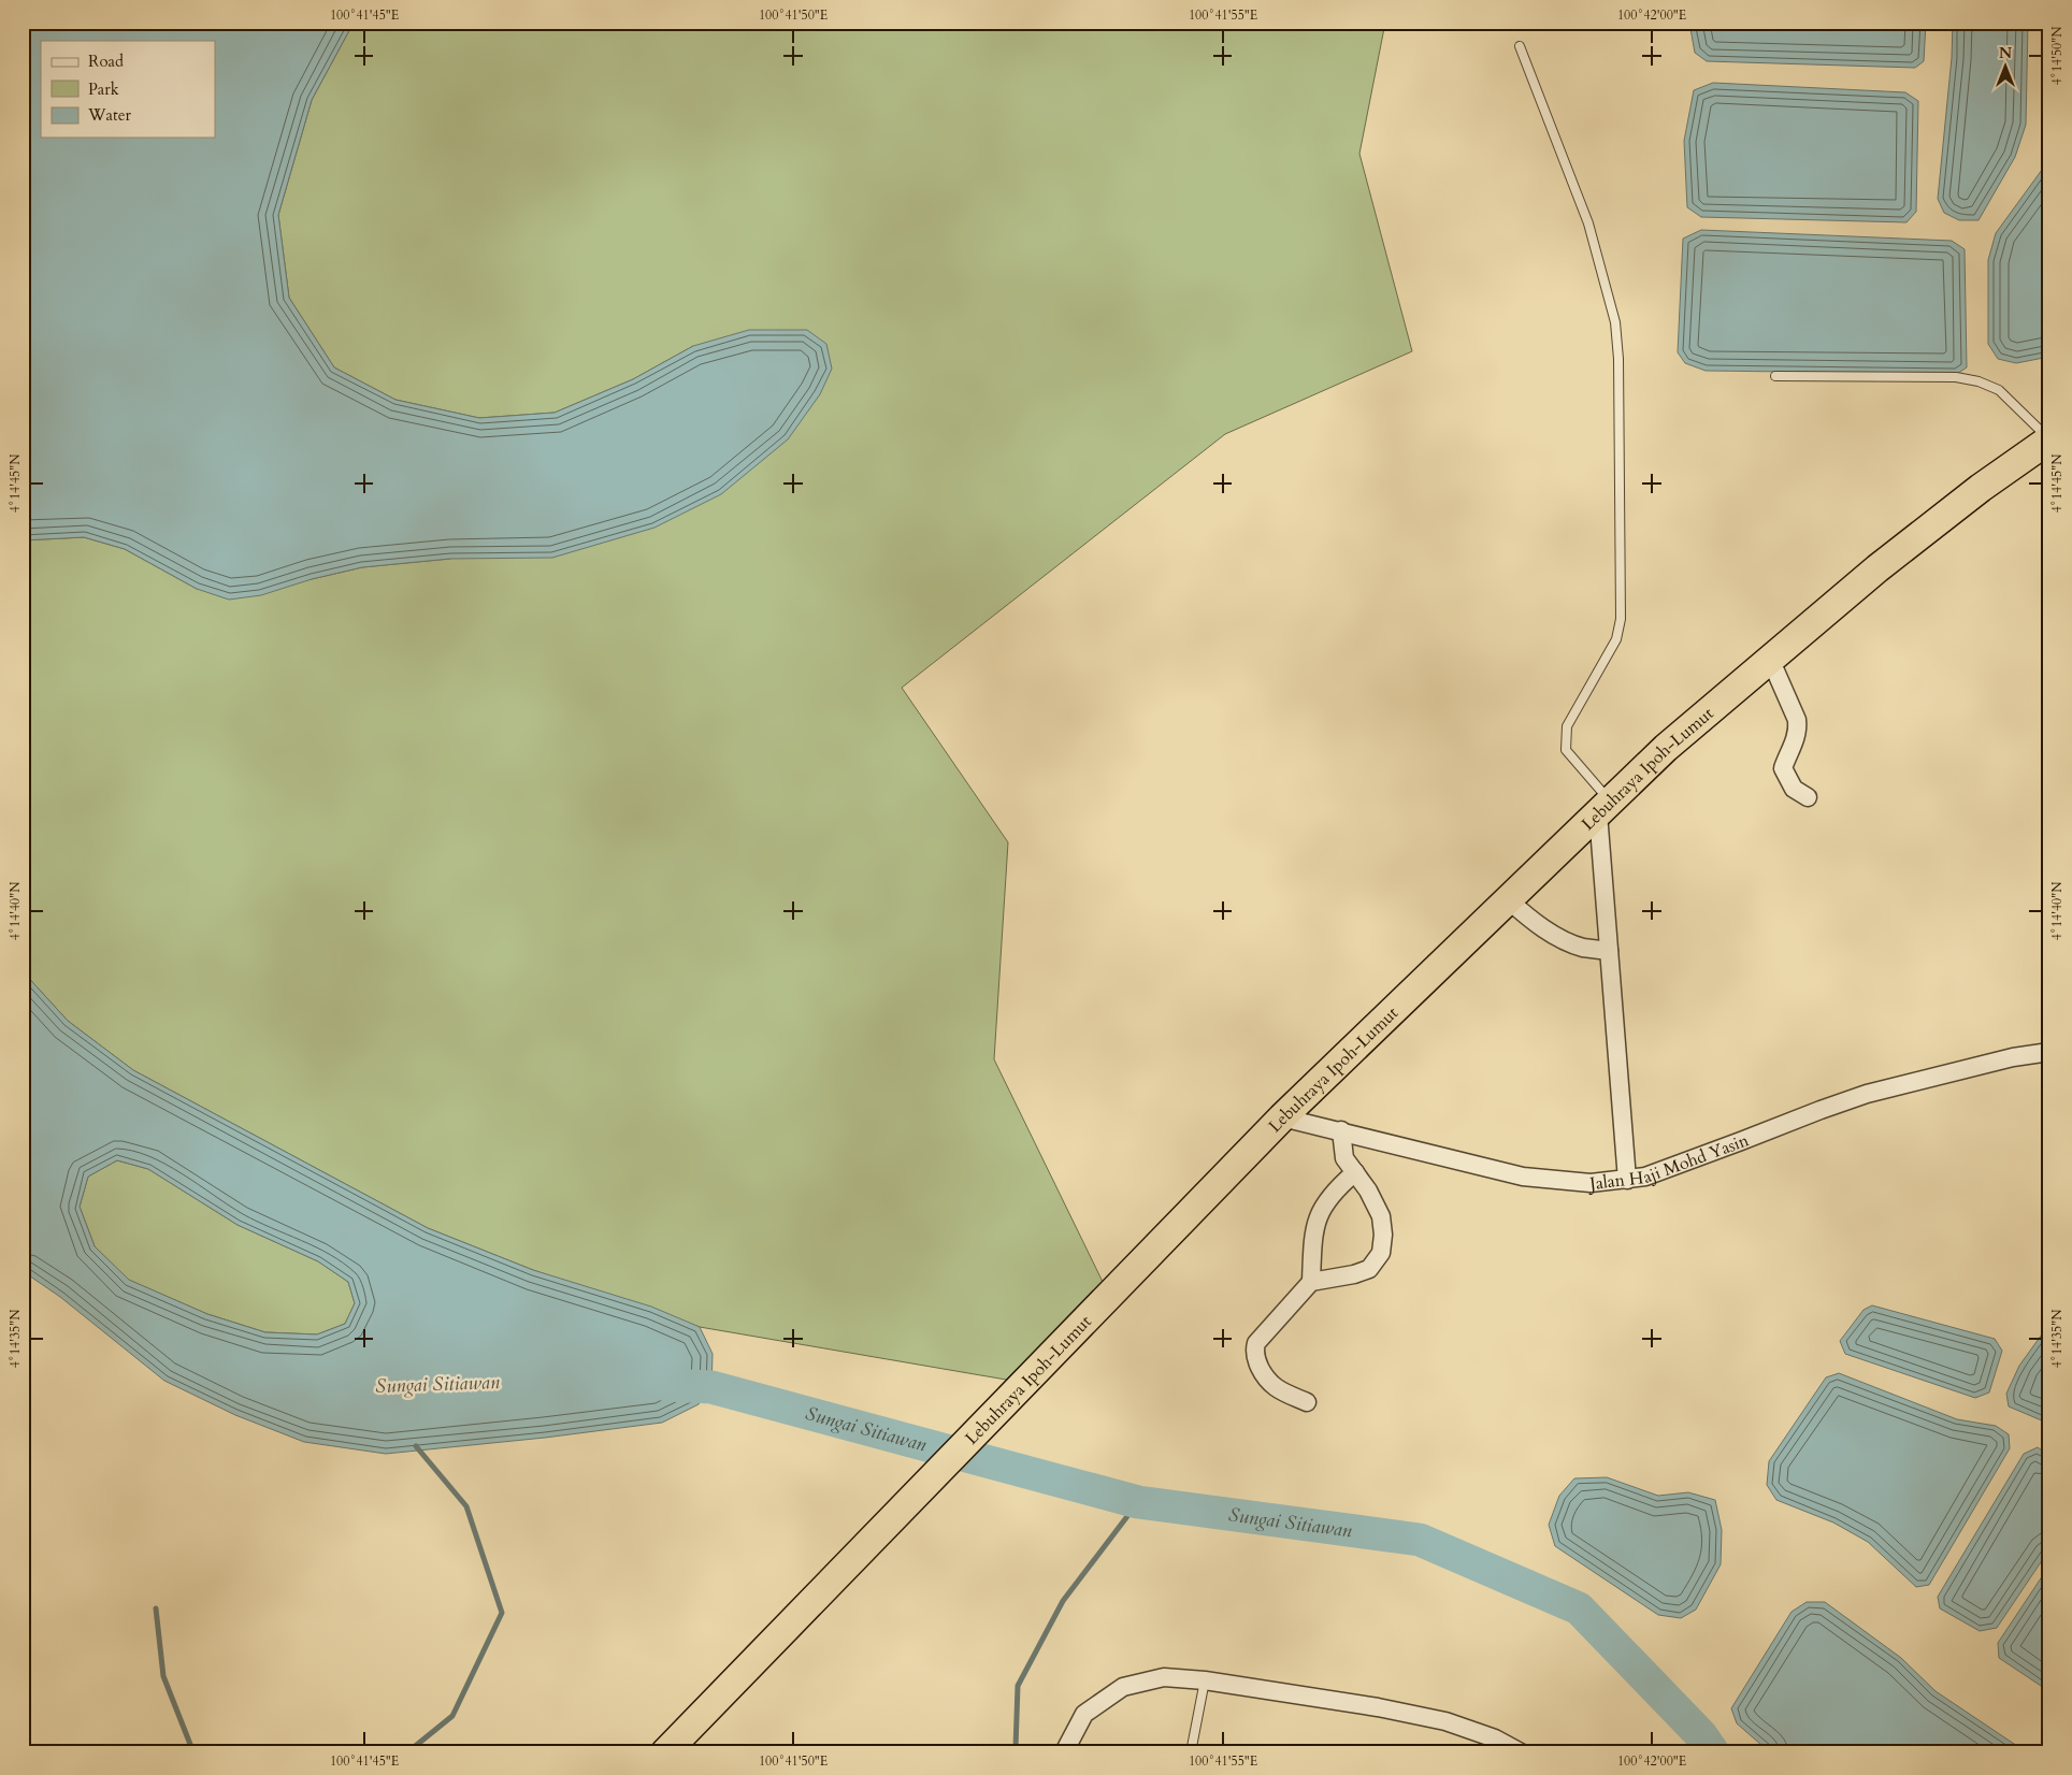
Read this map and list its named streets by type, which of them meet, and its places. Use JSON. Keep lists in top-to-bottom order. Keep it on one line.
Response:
{"streets":{"highway":["Lebuhraya Ipoh-Lumut"],"street":["Jalan Haji Mohd Yasin"]},"crossings":[["Lebuhraya Ipoh-Lumut","Jalan Haji Mohd Yasin"]],"water":["Sungai Sitiawan"],"legend":["Road","Park","Water"],"north":"top","coordinates":["100°41'45\"E","100°41'50\"E","100°41'55\"E","100°42'00\"E","4°14'50\"N","4°14'45\"N","4°14'40\"N","4°14'35\"N"]}
